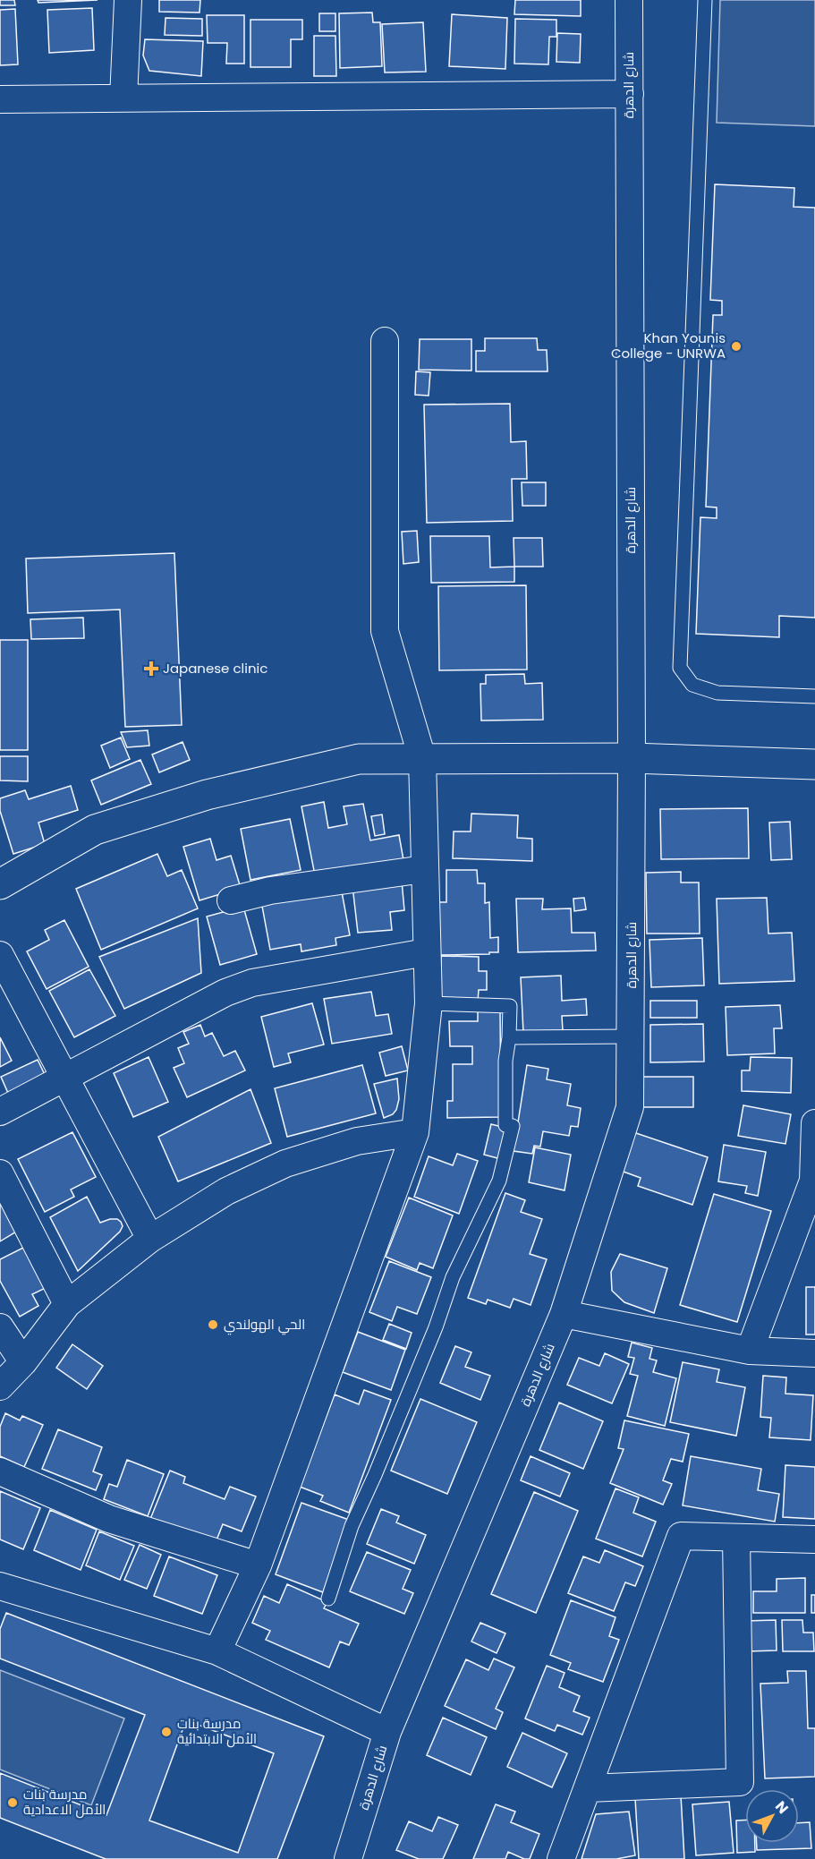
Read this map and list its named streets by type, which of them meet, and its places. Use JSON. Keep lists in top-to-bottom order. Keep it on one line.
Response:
{"streets":{"street":["شارع الدهرة"]},"places":{"other":["Khan Younis College - UNRWA","الحي الهولندي","مدرسة بنات الأمل الابتدائية","مدرسة بنات الأمل الاعدادية"],"health":["Japanese clinic"]},"north":"top right"}
